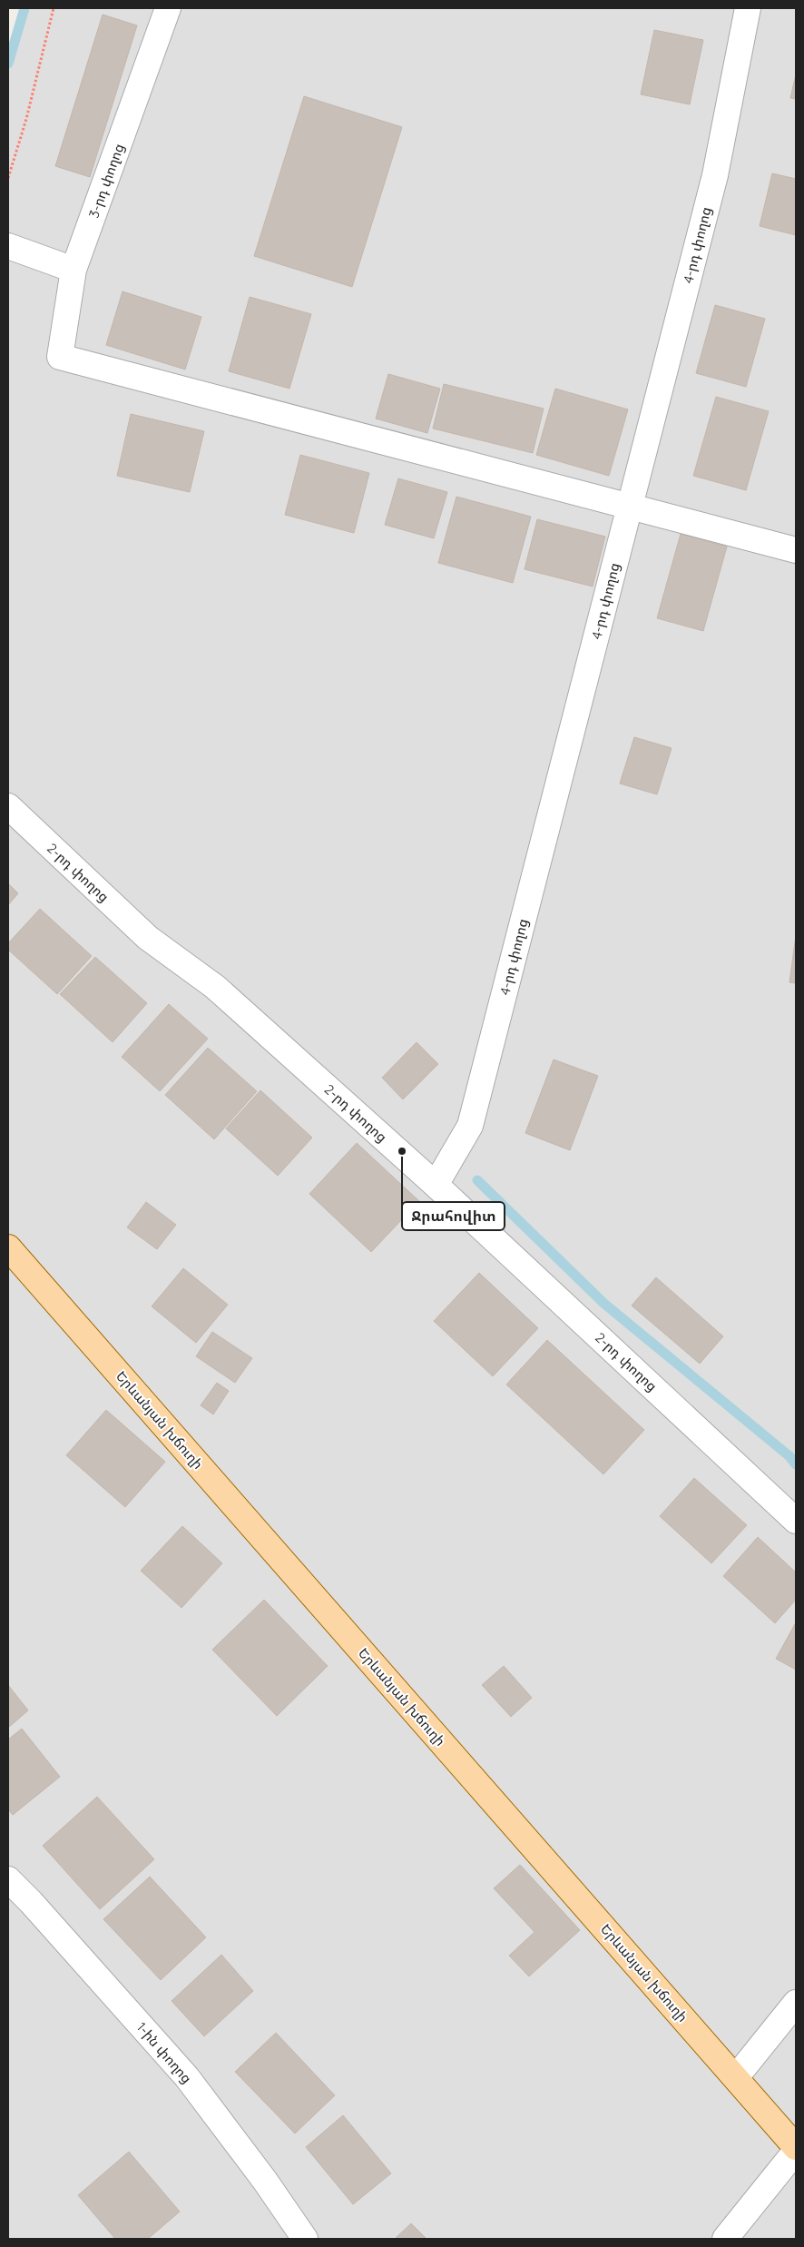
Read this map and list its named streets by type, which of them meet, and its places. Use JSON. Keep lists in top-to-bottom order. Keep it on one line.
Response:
{"streets":{"main road":["Երևանյան խճուղի"],"street":["3-րդ փողոց","4-րդ փողոց","2-րդ փողոց","1-ին փողոց"]},"crossings":[["3-րդ փողոց","4-րդ փողոց"],["4-րդ փողոց","2-րդ փողոց"]],"places":["Ջրահովիտ"]}
